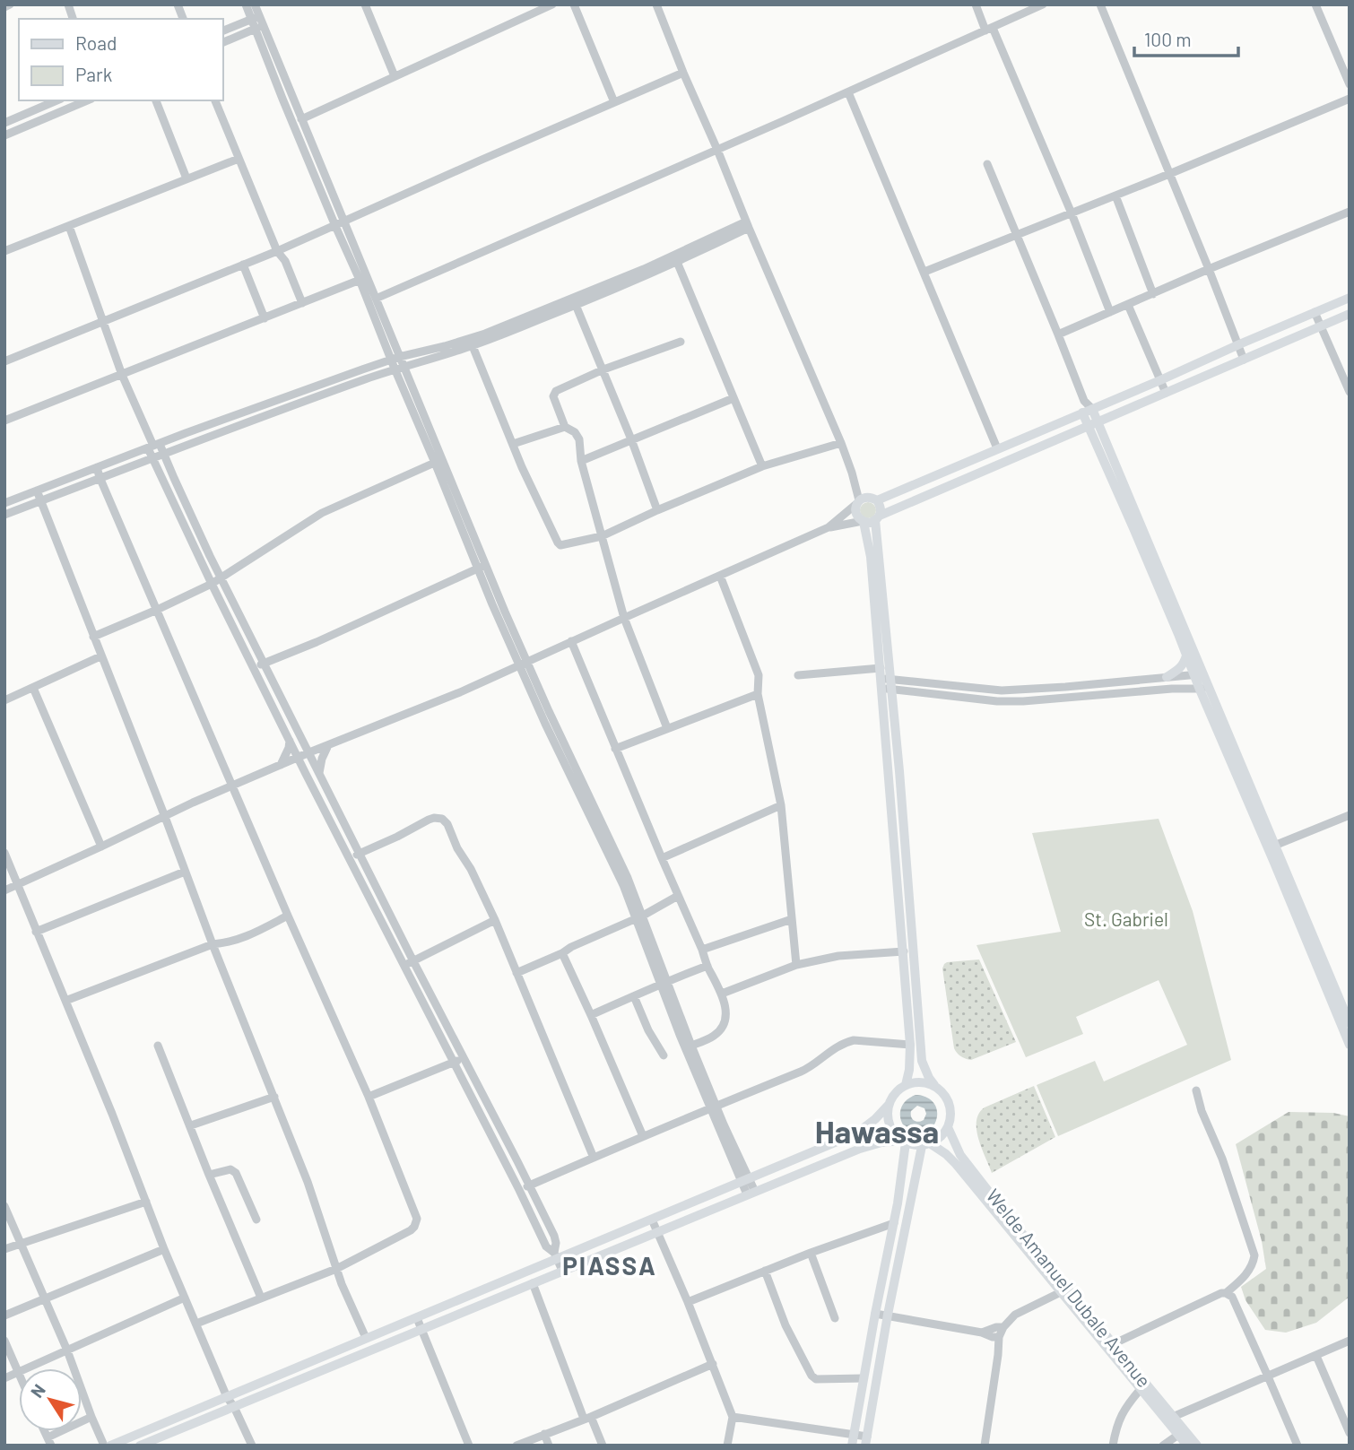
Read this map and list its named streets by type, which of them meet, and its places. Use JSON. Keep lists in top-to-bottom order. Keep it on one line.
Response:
{"streets":{"main road":["Welde Amanuel Dubale Avenue"]},"districts":["Hawassa","PIASSA"],"parks":["St. Gabriel"],"legend":["Road","Park"],"scale_bar":"100 m","north":"top left"}
